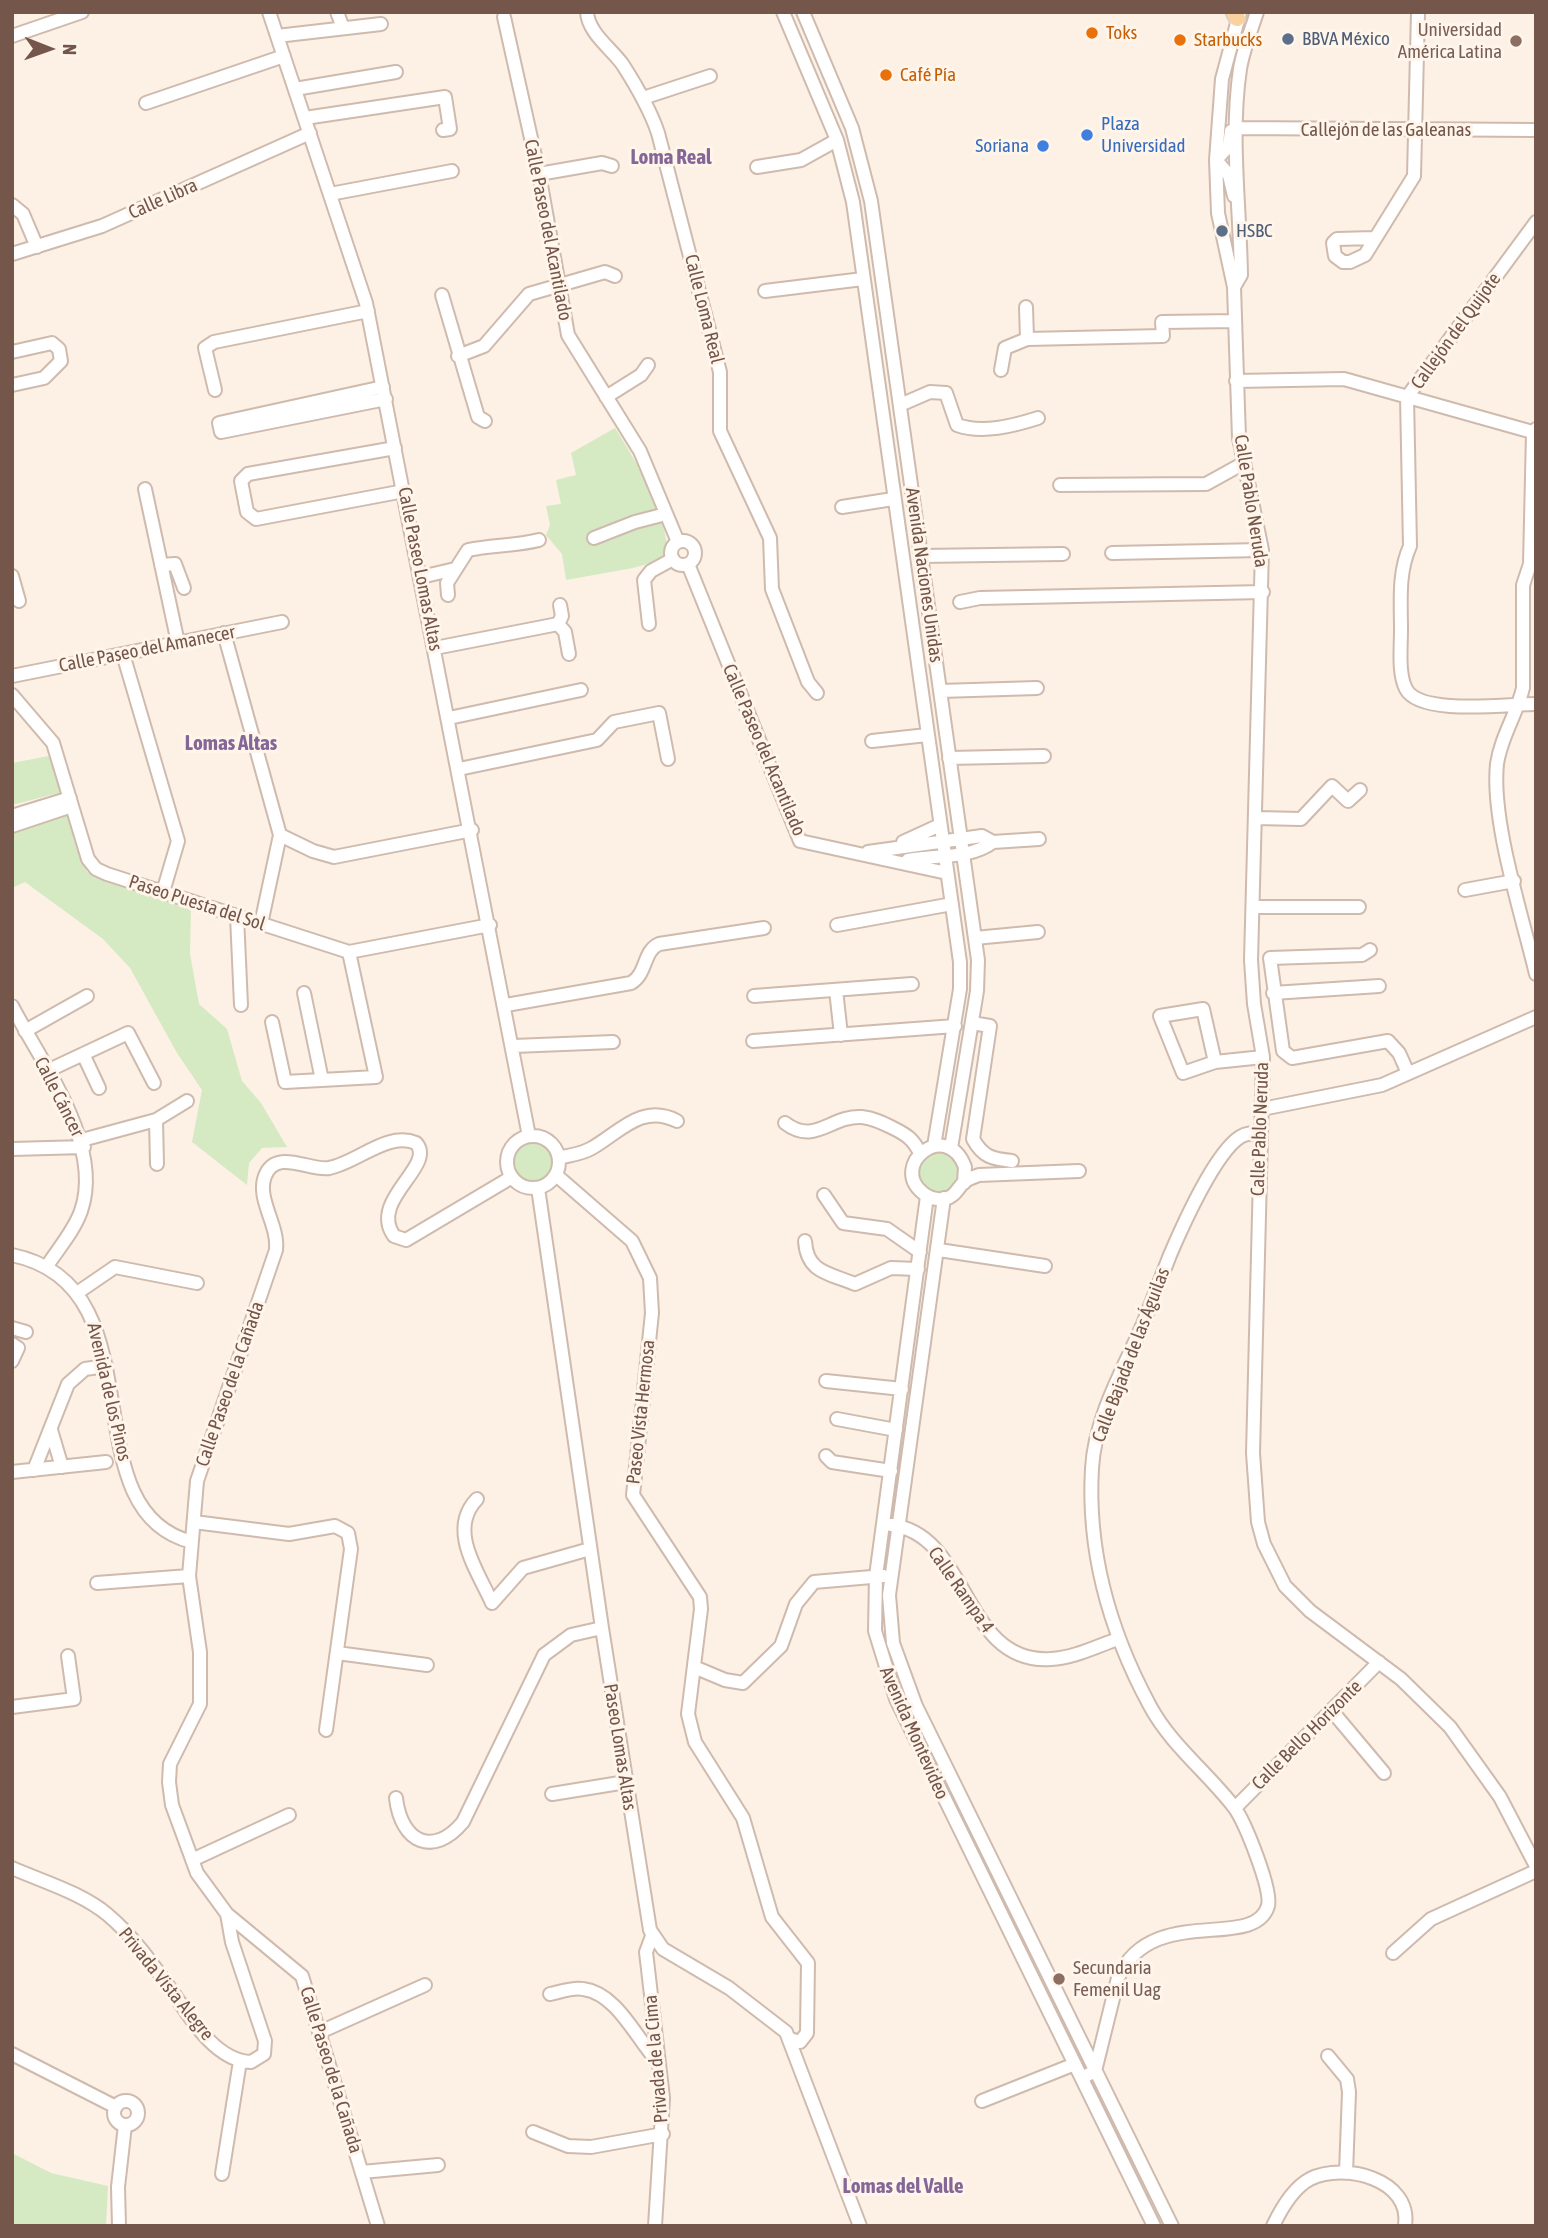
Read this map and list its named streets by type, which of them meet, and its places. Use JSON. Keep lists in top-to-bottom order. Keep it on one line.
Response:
{"streets":{"street":["Callejón de las Galeanas","Calle Libra","Calle Paseo del Acantilado","Calle Loma Real","Callejón del Quijote","Calle Pablo Neruda","Calle Paseo Lomas Altas","Avenida Naciones Unidas","Calle Paseo del Amanecer","Paseo Puesta del Sol","Calle Cáncer","Calle Bajada de las Águilas","Calle Paseo de la Cañada","Avenida de los Pinos","Paseo Vista Hermosa","Calle Rampa 4","Avenida Montevideo","Calle Bello Horizonte","Paseo Lomas Altas","Privada Vista Alegre","Privada de la Cima"]},"crossings":[["Callejón de las Galeanas","Calle Pablo Neruda"],["Calle Libra","Calle Paseo Lomas Altas"],["Calle Paseo del Acantilado","Avenida Naciones Unidas"],["Calle Pablo Neruda","Calle Bajada de las Águilas"],["Calle Pablo Neruda","Calle Bello Horizonte"],["Calle Paseo Lomas Altas","Paseo Puesta del Sol"],["Calle Paseo Lomas Altas","Calle Paseo de la Cañada"],["Calle Paseo Lomas Altas","Paseo Vista Hermosa"],["Calle Paseo Lomas Altas","Paseo Lomas Altas"],["Avenida Naciones Unidas","Avenida Montevideo"],["Calle Cáncer","Avenida de los Pinos"],["Calle Bajada de las Águilas","Calle Rampa 4"],["Calle Bajada de las Águilas","Avenida Montevideo"],["Calle Bajada de las Águilas","Calle Bello Horizonte"],["Calle Paseo de la Cañada","Avenida de los Pinos"],["Calle Paseo de la Cañada","Paseo Vista Hermosa"],["Calle Paseo de la Cañada","Paseo Lomas Altas"],["Paseo Vista Hermosa","Paseo Lomas Altas"],["Calle Rampa 4","Avenida Montevideo"],["Paseo Lomas Altas","Privada de la Cima"]],"districts":["Loma Real","Lomas Altas","Lomas del Valle"],"places":["Toks","BBVA México","Starbucks","Universidad América Latina","Café Pía","Plaza Universidad","Soriana","HSBC","Secundaria Femenil Uag"],"north":"right"}
